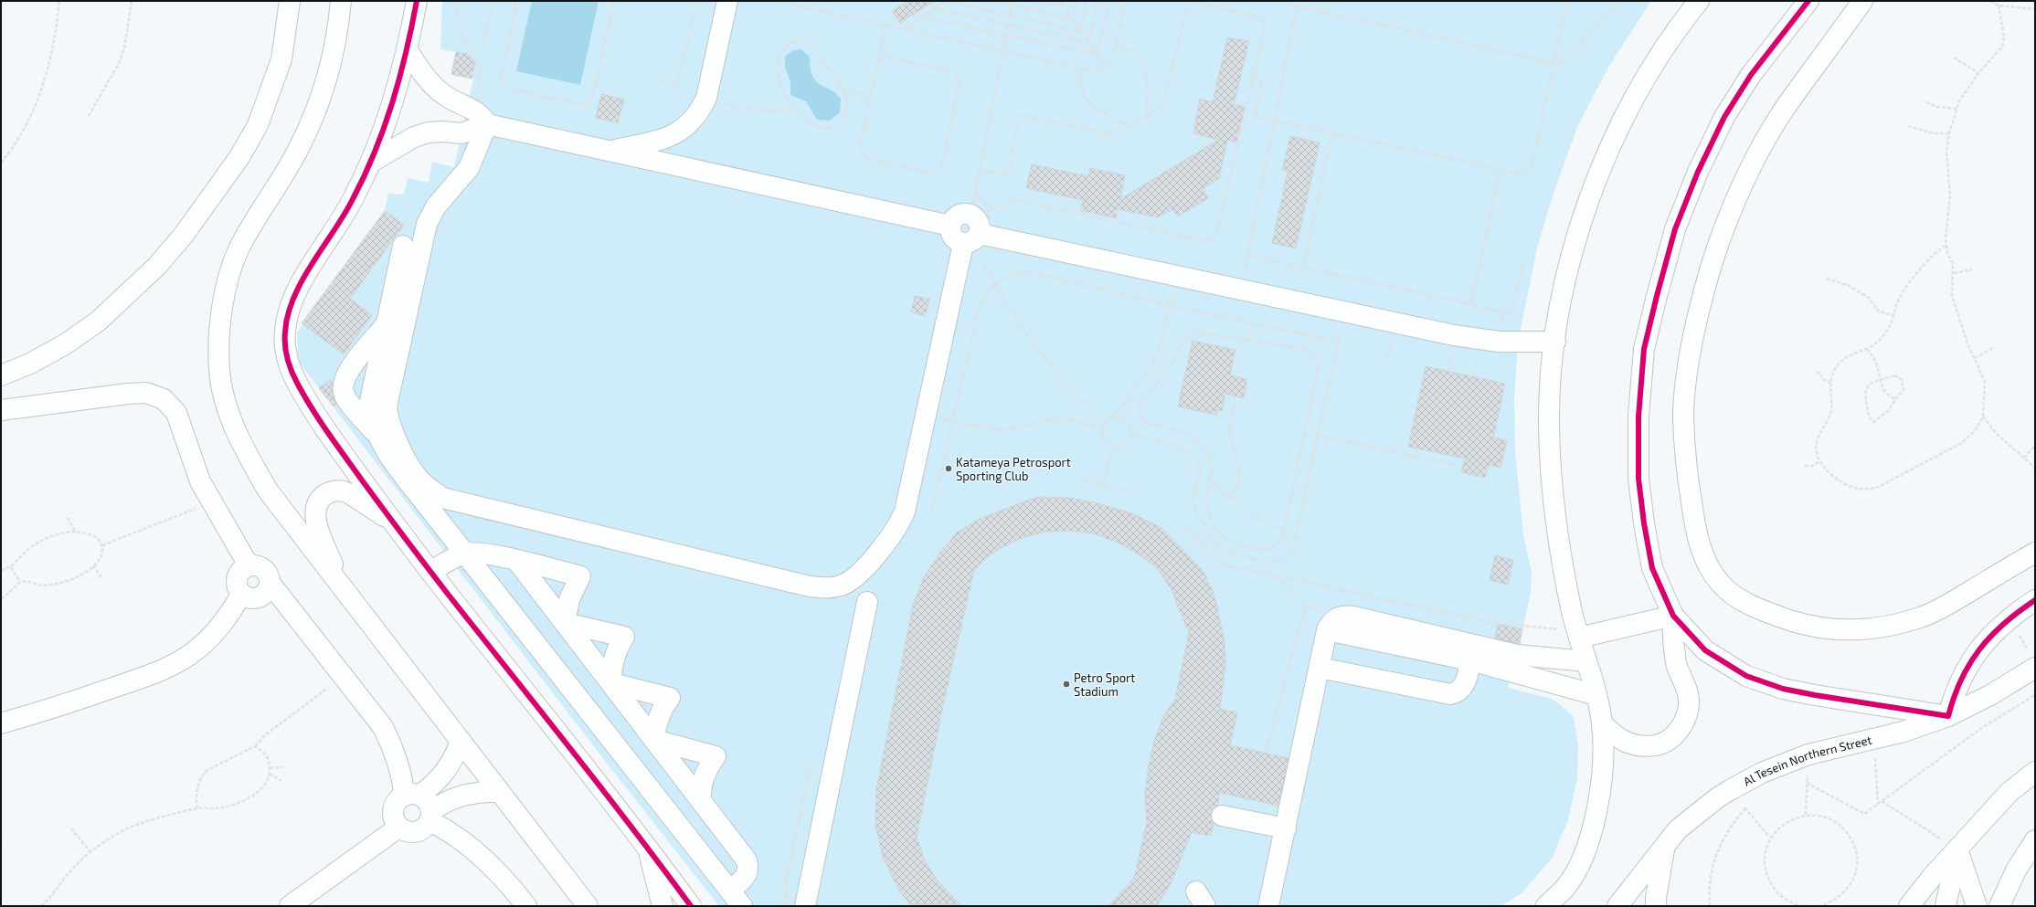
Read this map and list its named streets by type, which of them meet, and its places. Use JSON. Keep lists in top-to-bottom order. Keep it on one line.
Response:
{"streets":{"street":["Al Tesein Northern Street"]},"places":["Katameya Petrosport Sporting Club","Petro Sport Stadium"]}
